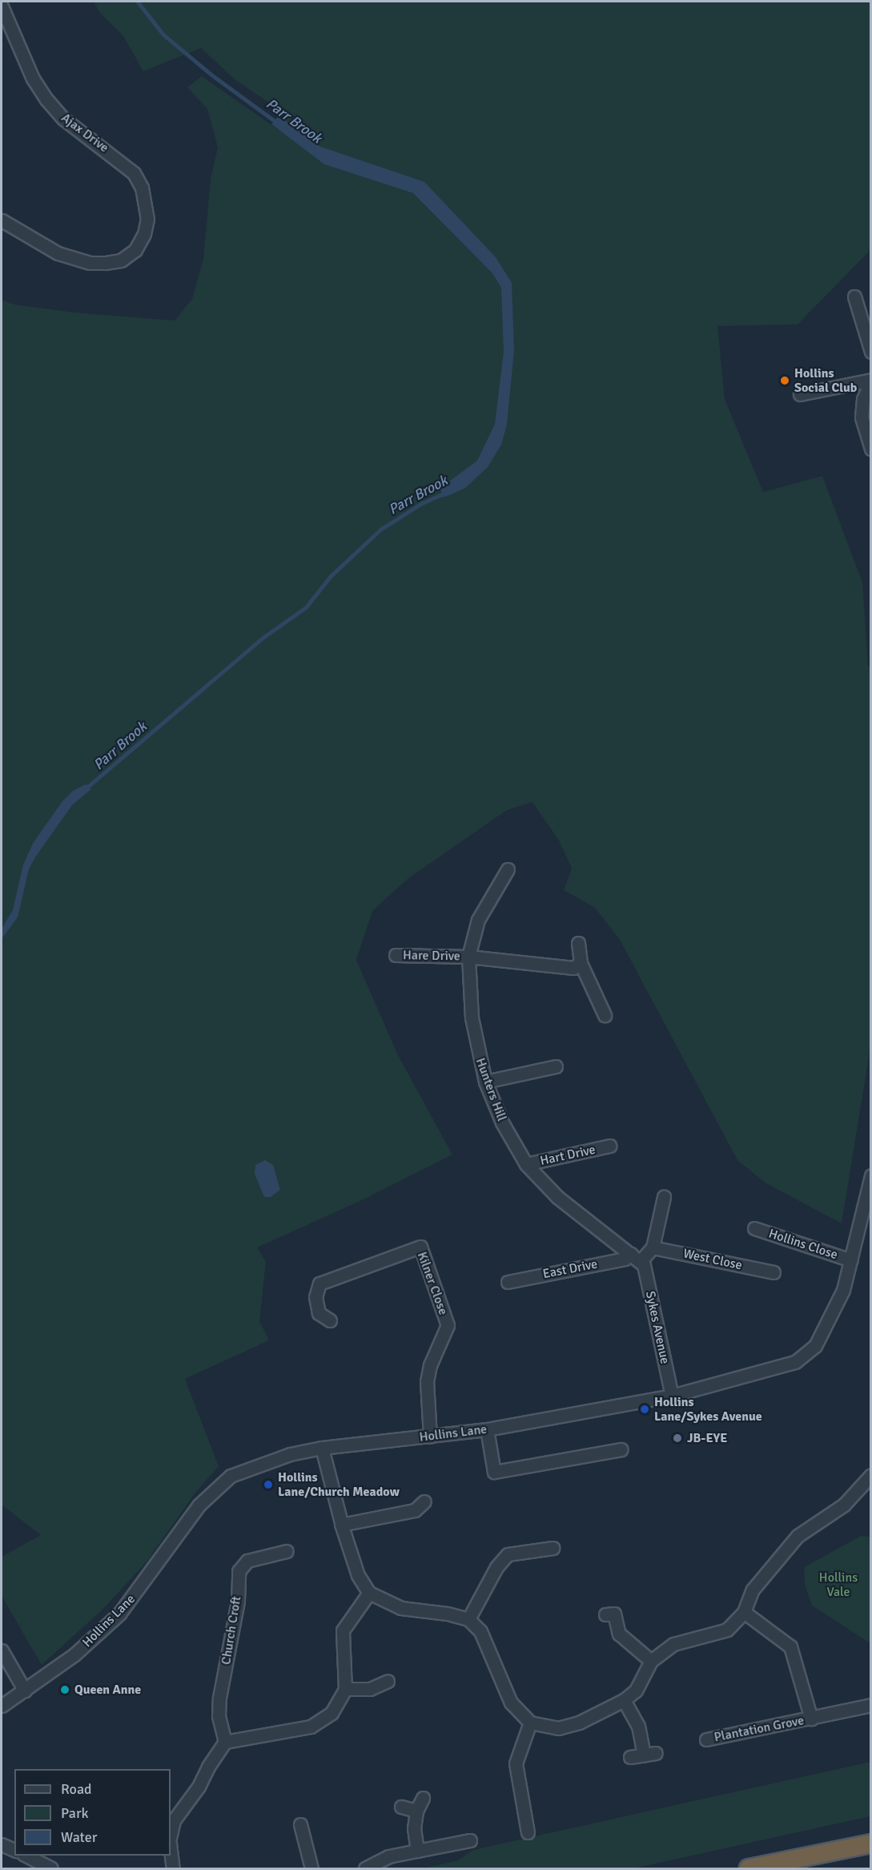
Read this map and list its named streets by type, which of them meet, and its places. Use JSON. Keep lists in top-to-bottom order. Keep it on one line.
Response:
{"streets":{"street":["Ajax Drive","Hare Drive","Hunters Hill","Hart Drive","Hollins Close","West Close","East Drive","Kilner Close","Sykes Avenue","Hollins Lane","Church Croft","Plantation Grove"]},"crossings":[["Hare Drive","Hunters Hill"],["Hunters Hill","Hart Drive"],["Hunters Hill","East Drive"],["Hunters Hill","Sykes Avenue"],["Hollins Close","Hollins Lane"],["East Drive","Sykes Avenue"],["Kilner Close","Hollins Lane"],["Sykes Avenue","Hollins Lane"]],"water":["Parr Brook"],"parks":["Hollins Vale"],"places":["Hollins Social Club","Hollins Lane/Sykes Avenue","JB-EYE","Hollins Lane/Church Meadow","Queen Anne"],"legend":["Road","Park","Water"]}
